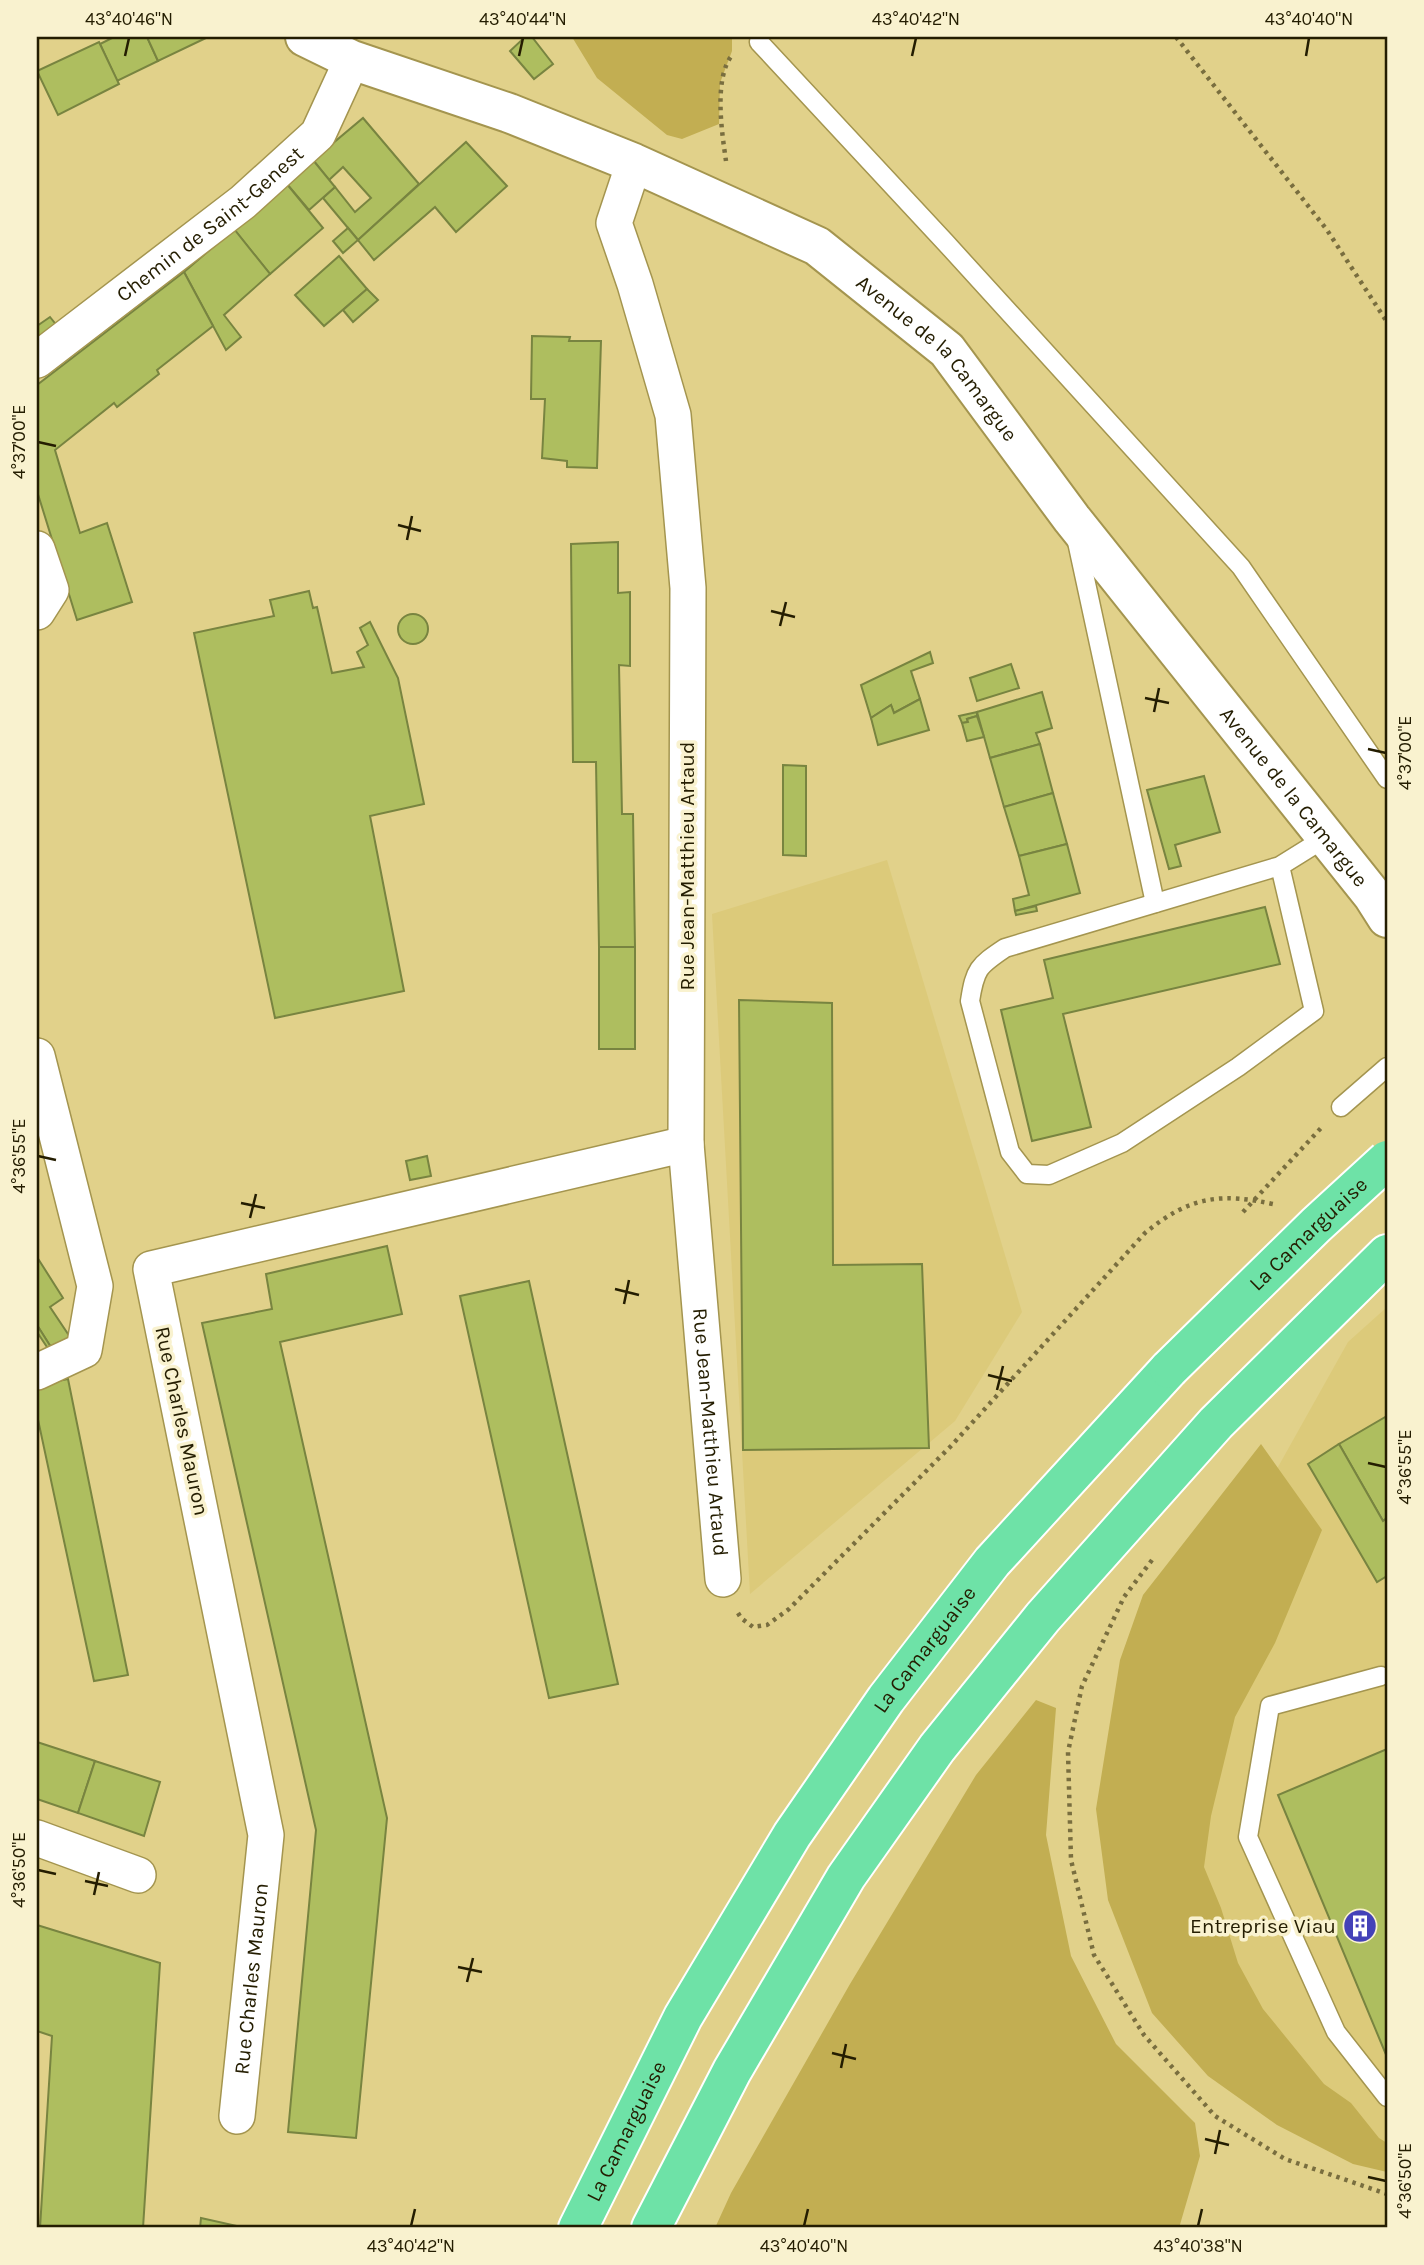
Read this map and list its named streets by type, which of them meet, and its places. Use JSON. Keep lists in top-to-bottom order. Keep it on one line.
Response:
{"streets":{"highway":["La Camarguaise"],"main road":["Avenue de la Camargue"],"street":["Chemin de Saint-Genest","Rue Jean-Matthieu Artaud","Rue Charles Mauron"]},"crossings":[["Chemin de Saint-Genest","Avenue de la Camargue"],["Avenue de la Camargue","Rue Jean-Matthieu Artaud"],["Rue Jean-Matthieu Artaud","Rue Charles Mauron"]],"places":{"building":["Entreprise Viau"]},"coordinates":["43°40'46\"N","43°40'44\"N","43°40'42\"N","43°40'40\"N","4°37'00\"E","4°36'55\"E","4°36'50\"E","43°40'38\"N"]}
